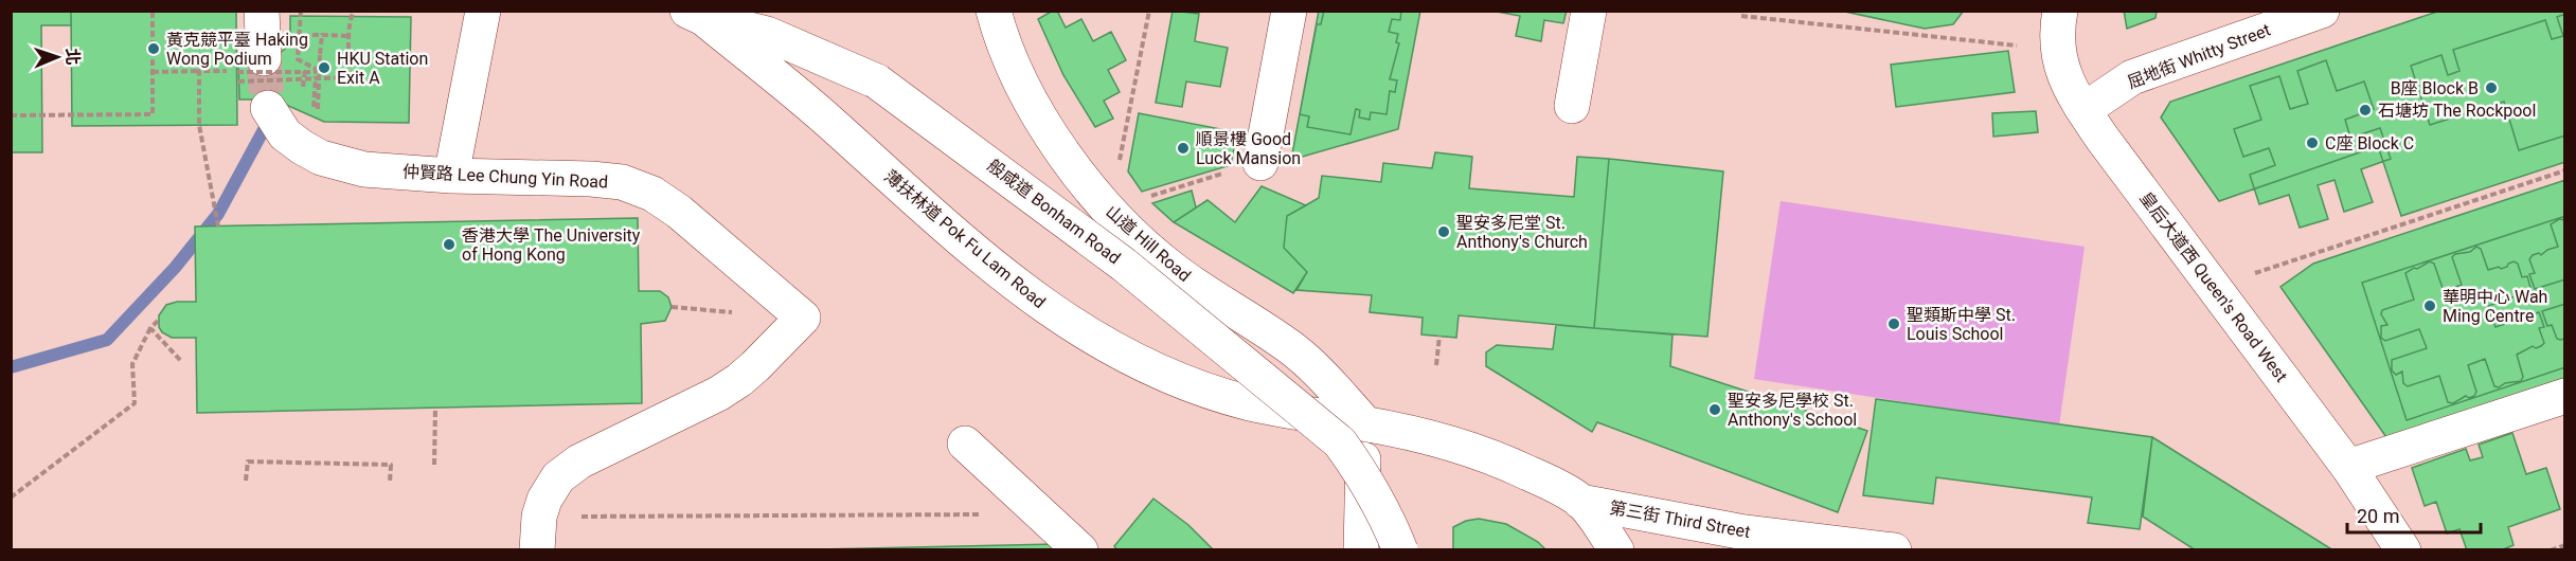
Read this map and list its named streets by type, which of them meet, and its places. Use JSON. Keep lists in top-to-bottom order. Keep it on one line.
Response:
{"streets":{"main road":["屈地街 Whitty Street","仲賢路 Lee Chung Yin Road","般咸道 Bonham Road","薄扶林道 Pok Fu Lam Road","山道 Hill Road","皇后大道西 Queen's Road West","第三街 Third Street"]},"crossings":[["屈地街 Whitty Street","皇后大道西 Queen's Road West"],["般咸道 Bonham Road","薄扶林道 Pok Fu Lam Road"],["薄扶林道 Pok Fu Lam Road","山道 Hill Road"],["薄扶林道 Pok Fu Lam Road","第三街 Third Street"]],"places":["黃克競平臺 Haking Wong Podium","HKU Station Exit A","B座 Block B","石塘坊 The Rockpool","C座 Block C","順景樓 Good Luck Mansion","聖安多尼堂 St. Anthony's Church","香港大學 The University of Hong Kong","華明中心 Wah Ming Centre","聖類斯中學 St. Louis School","聖安多尼學校 St. Anthony's School"],"scale_bar":"20 m","north":"right"}
